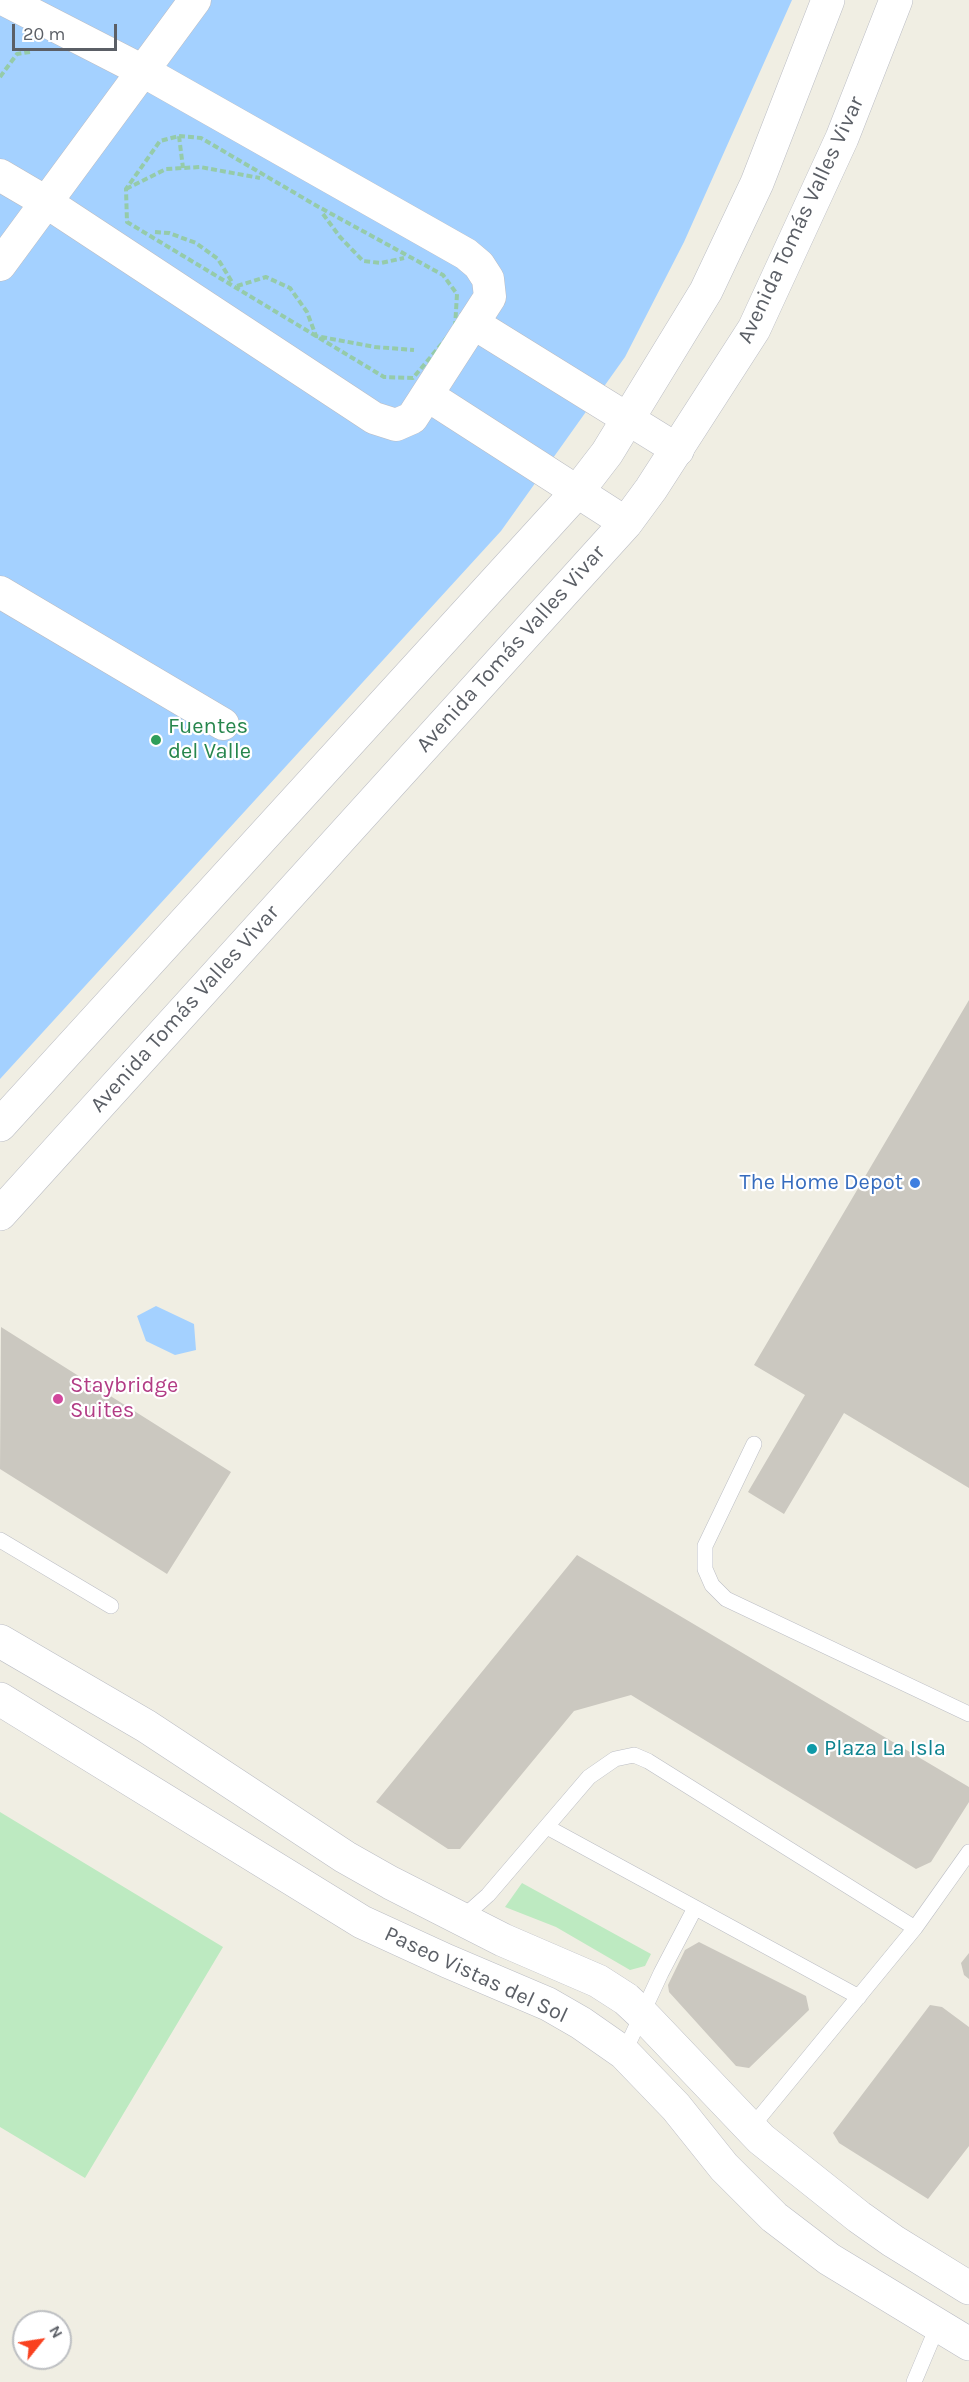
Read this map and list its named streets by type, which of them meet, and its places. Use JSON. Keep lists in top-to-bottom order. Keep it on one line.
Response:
{"streets":{"street":["Avenida Tomás Valles Vivar","Paseo Vistas del Sol"]},"places":["Fuentes del Valle","The Home Depot","Staybridge Suites","Plaza La Isla"],"scale_bar":"20 m","north":"top right"}
